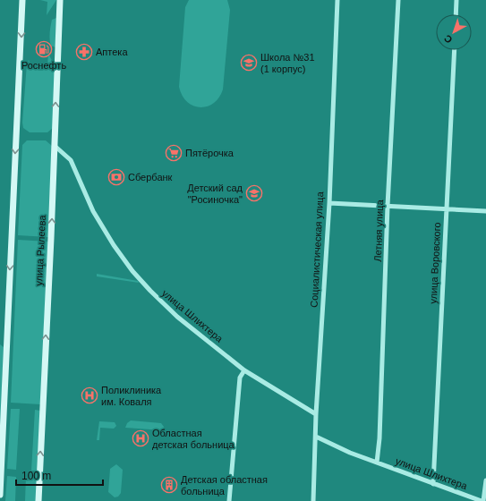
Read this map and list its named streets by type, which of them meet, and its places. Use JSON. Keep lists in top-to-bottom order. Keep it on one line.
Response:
{"streets":{"main road":["улица Рылеева"],"street":["Летняя улица","Социалистическая улица","улица Воровского","улица Шлихтера"]},"crossings":[["Летняя улица","улица Шлихтера"],["Социалистическая улица","улица Шлихтера"],["улица Рылеева","улица Шлихтера"],["улица Воровского","улица Шлихтера"]],"places":{"fuel station":["Роснефть"],"pharmacy":["Аптека"],"school or university":["Школа №31 (1 корпус)","Детский сад \"Росиночка\""],"supermarket":["Пятёрочка"],"bank":["Сбербанк"],"hospital":["Поликлиника им. Коваля","Областная детская больница"],"building":["Детская областная больница"]},"scale_bar":"100 m","north":"bottom left"}
